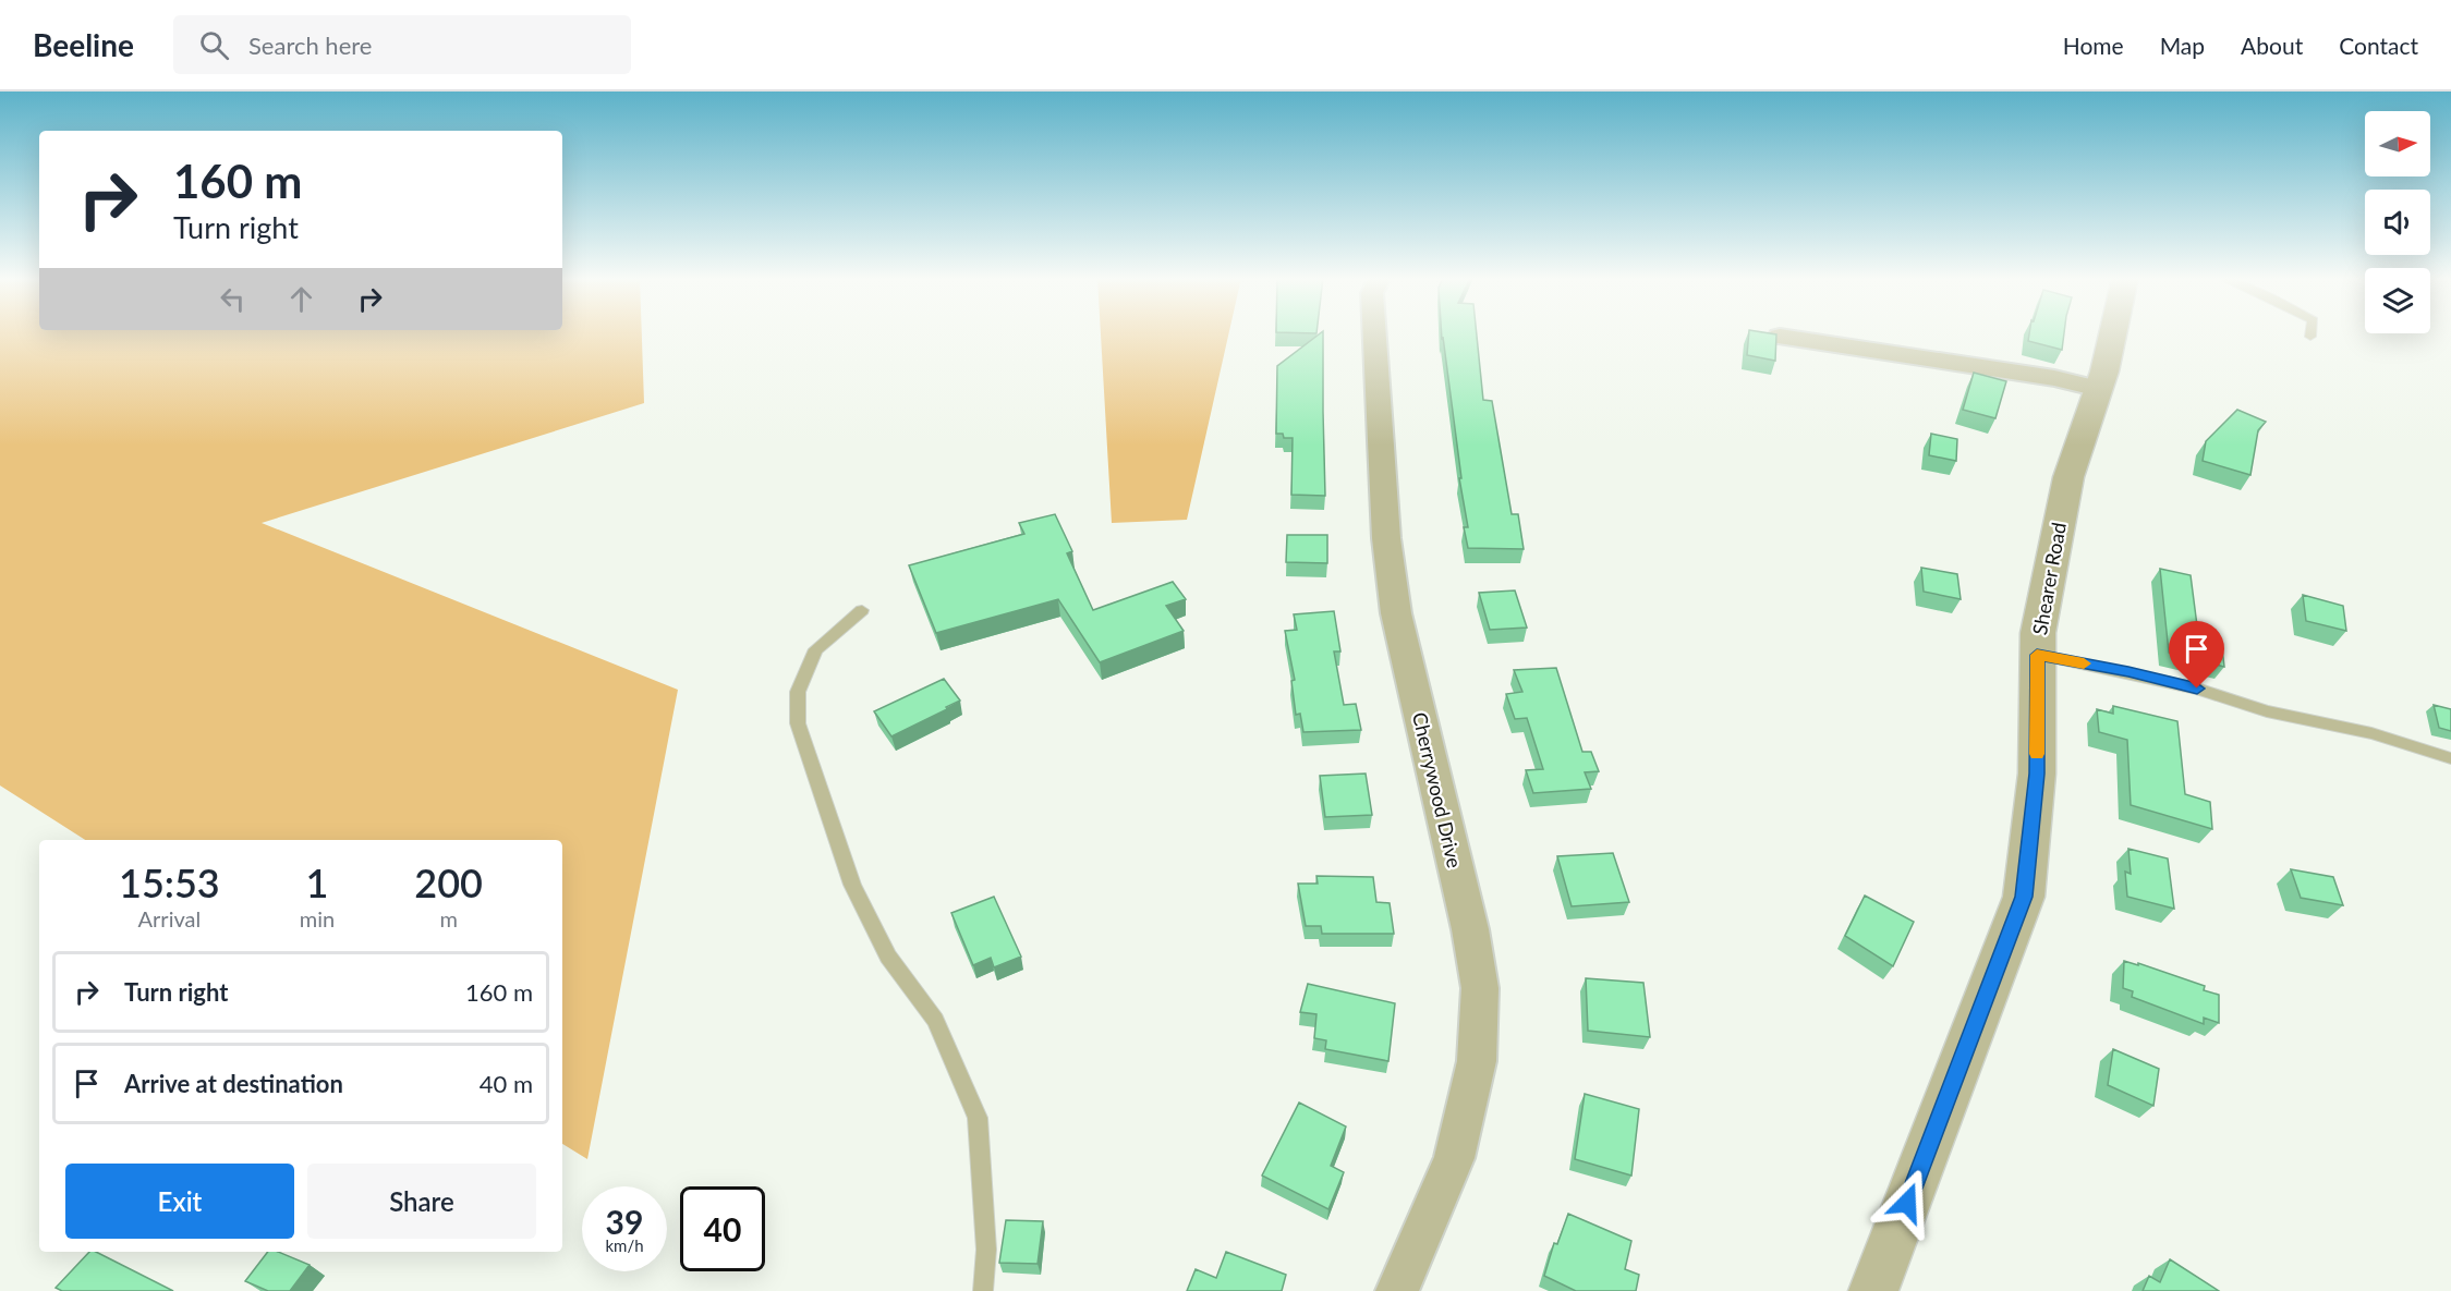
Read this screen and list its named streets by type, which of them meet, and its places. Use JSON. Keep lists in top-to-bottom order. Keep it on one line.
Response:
{"streets":{"street":["Shearer Road","Cherrywood Drive"]},"north":"right","page":{"header":"Beeline","search":"Search here","nav":["Home","Map","About","Contact"],"turn":["160 m","Turn right"],"eta":["15:53","Arrival","1","min","200","m"],"list":[{"name":"Turn right","value":"160 m"},{"name":"Arrive at destination","value":"40 m"}],"buttons":["Exit","Share"],"speed":"39 km/h","limit":"40"}}
